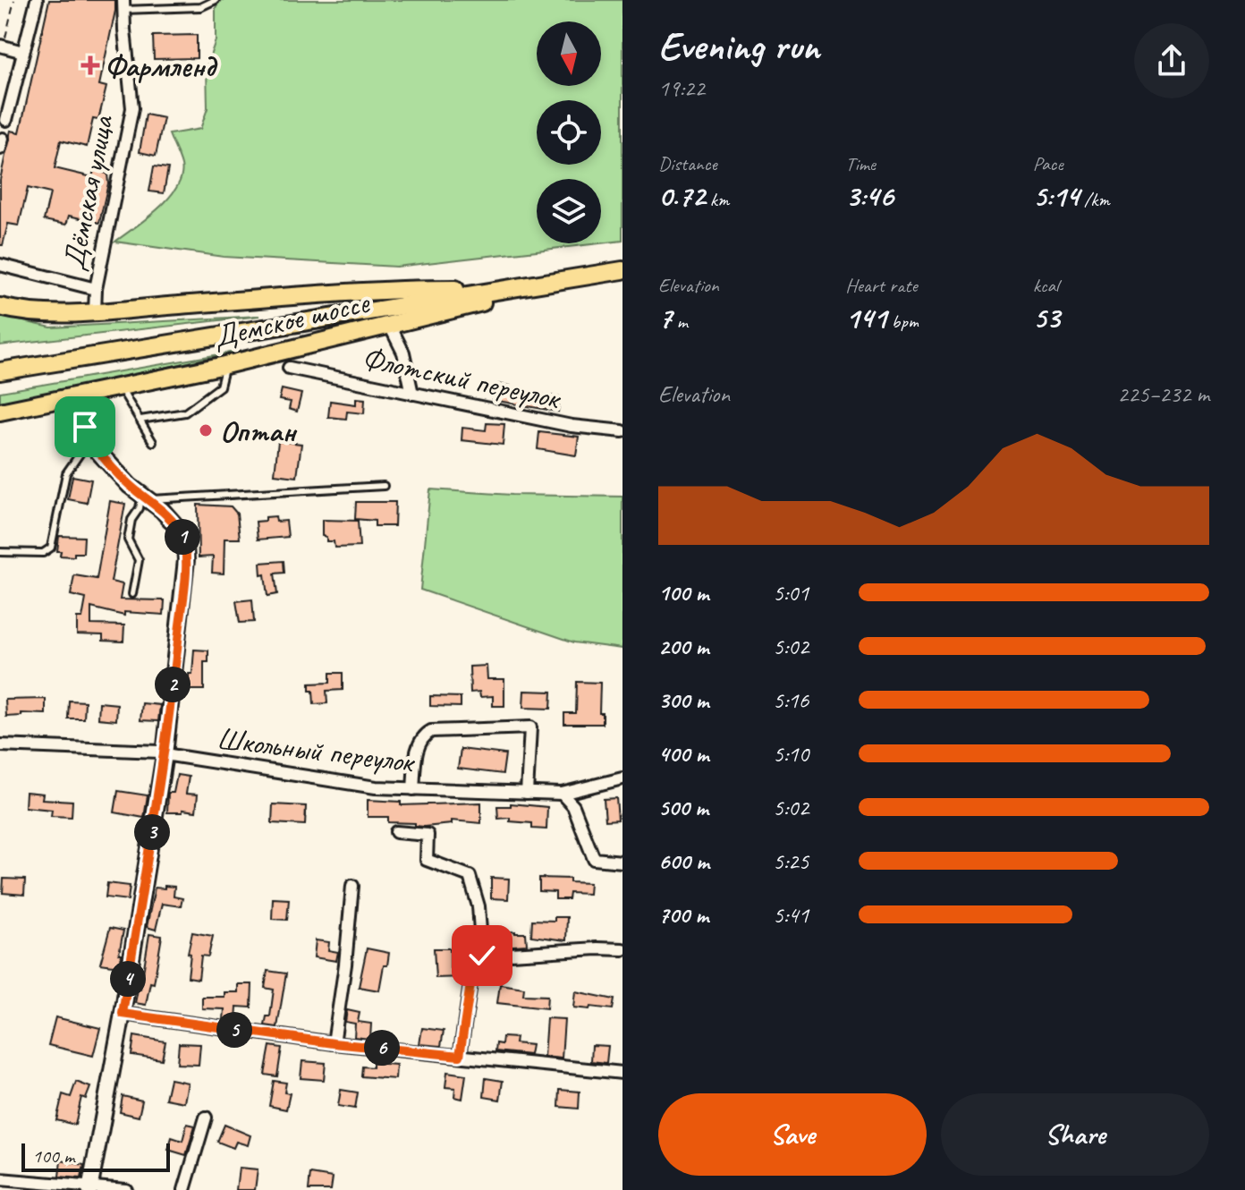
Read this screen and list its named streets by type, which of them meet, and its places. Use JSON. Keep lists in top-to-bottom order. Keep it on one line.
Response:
{"streets":{"main road":["Демское шоссе"],"street":["Дёмская улица","Флотский переулок","Школьный переулок"]},"places":{"health":["Фармленд"],"other":["Оптан"]},"scale_bar":"100 m","north":"bottom","page":{"heading":["Evening run","19:22"],"stats":[["Distance","0.72 km"],["Time","3:46"],["Pace","5:14 /km"],["Elevation","7 m"],["Heart rate","141 bpm"],["kcal","53"]],"chart":["Elevation","225–232 m"],"pins":["1","2","3","4","5","6"],"list":[{"name":"100 m","note":"5:01"},{"name":"200 m","note":"5:02"},{"name":"300 m","note":"5:16"},{"name":"400 m","note":"5:10"},{"name":"500 m","note":"5:02"},{"name":"600 m","note":"5:25"},{"name":"700 m","note":"5:41"}],"buttons":["Save","Share"],"scale":"100 m"}}
